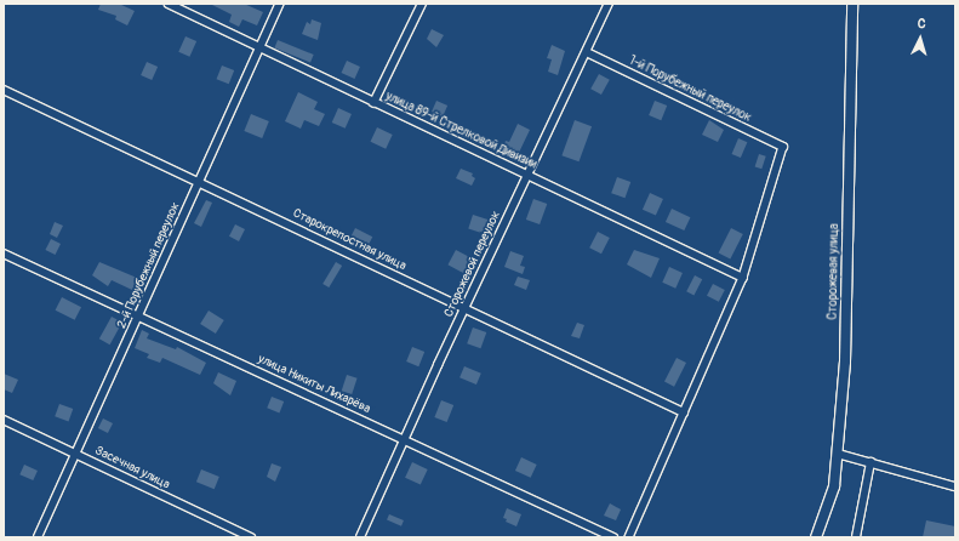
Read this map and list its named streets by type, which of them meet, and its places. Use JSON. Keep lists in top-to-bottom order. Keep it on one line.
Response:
{"streets":{"main road":["Сторожевая улица"],"street":["1-й Порубежный переулок","улица 89-й Стрелковой Дивизии","Старокрепостная улица","Сторожевой переулок","2-й Порубежный переулок","улица Никиты Лихарёва","Засечная улица"]},"crossings":[["1-й Порубежный переулок","улица 89-й Стрелковой Дивизии"],["1-й Порубежный переулок","Сторожевой переулок"],["улица 89-й Стрелковой Дивизии","Сторожевой переулок"],["улица 89-й Стрелковой Дивизии","2-й Порубежный переулок"],["Старокрепостная улица","Сторожевой переулок"],["Старокрепостная улица","2-й Порубежный переулок"],["Сторожевой переулок","улица Никиты Лихарёва"],["2-й Порубежный переулок","улица Никиты Лихарёва"],["2-й Порубежный переулок","Засечная улица"]],"north":"top"}
